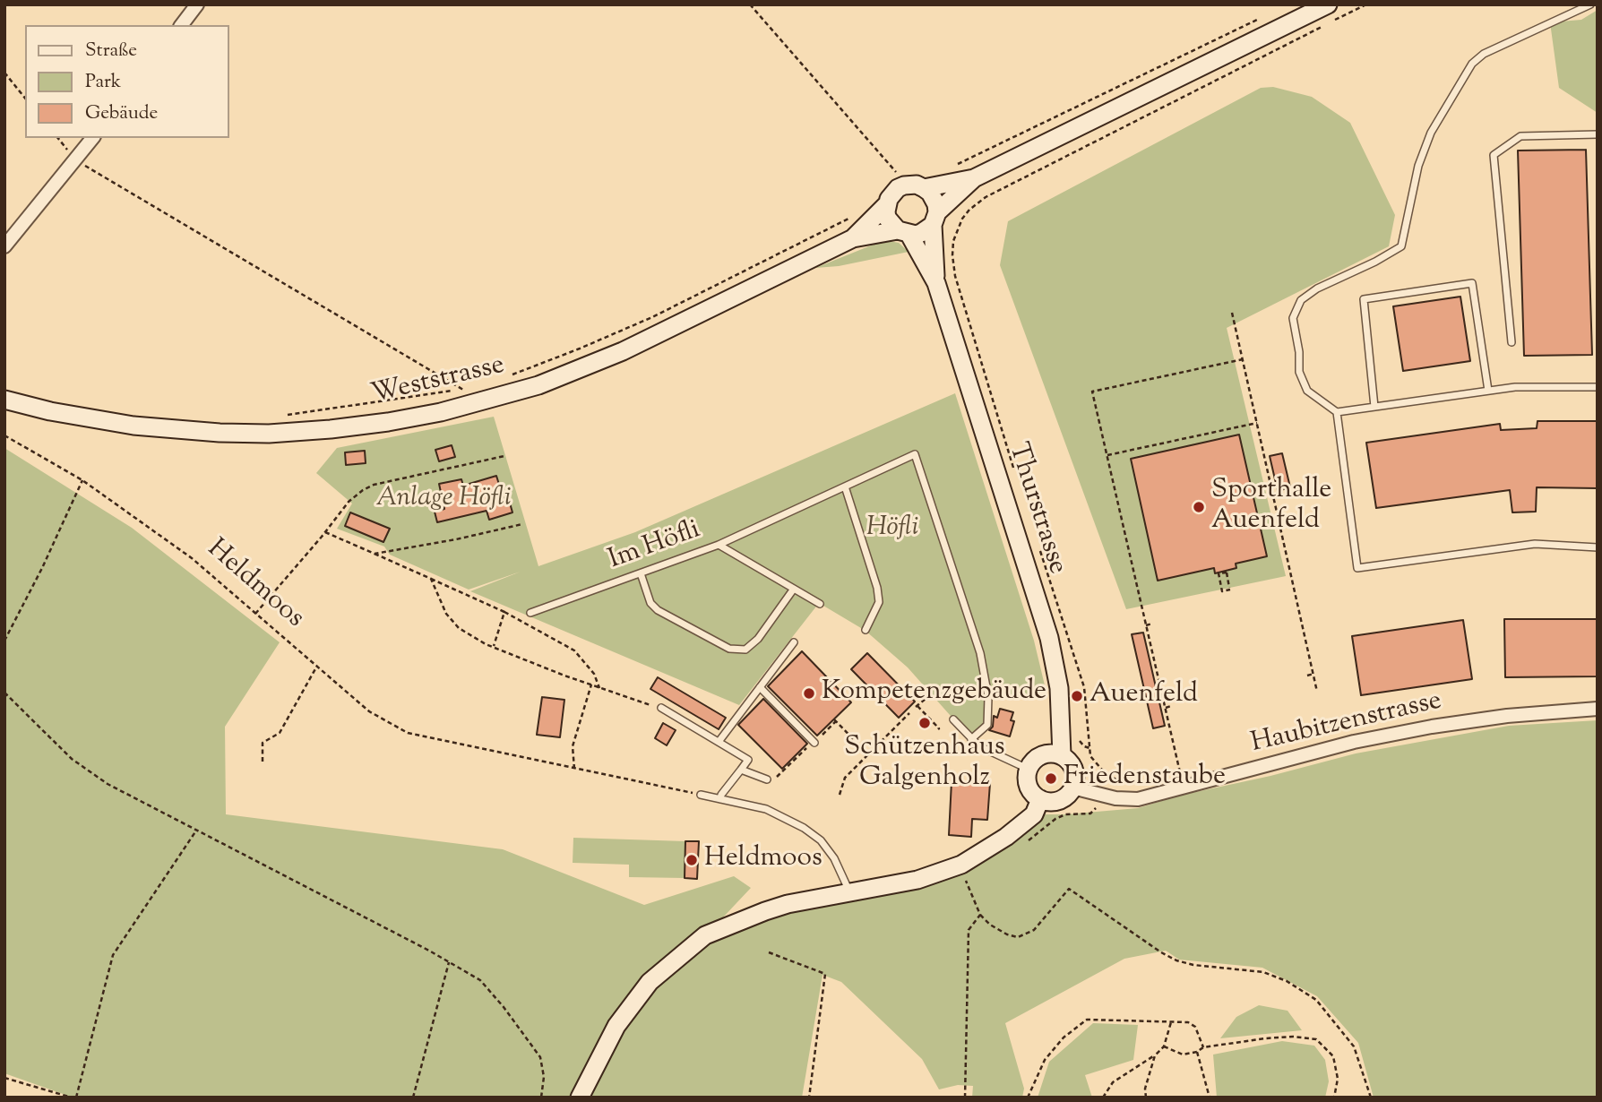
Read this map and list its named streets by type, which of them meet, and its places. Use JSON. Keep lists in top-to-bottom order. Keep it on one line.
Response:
{"streets":{"main road":["Weststrasse","Thurstrasse"],"street":["Haubitzenstrasse"],"lane":["Im Höfli"],"path":["Heldmoos"]},"crossings":[["Weststrasse","Thurstrasse"],["Thurstrasse","Haubitzenstrasse"]],"parks":["Anlage Höfli","Höfli"],"places":["Sporthalle Auenfeld","Kompetenzgebäude","Auenfeld","Schützenhaus Galgenholz","Friedenstaube","Heldmoos"],"legend":["Straße","Park","Gebäude"]}
